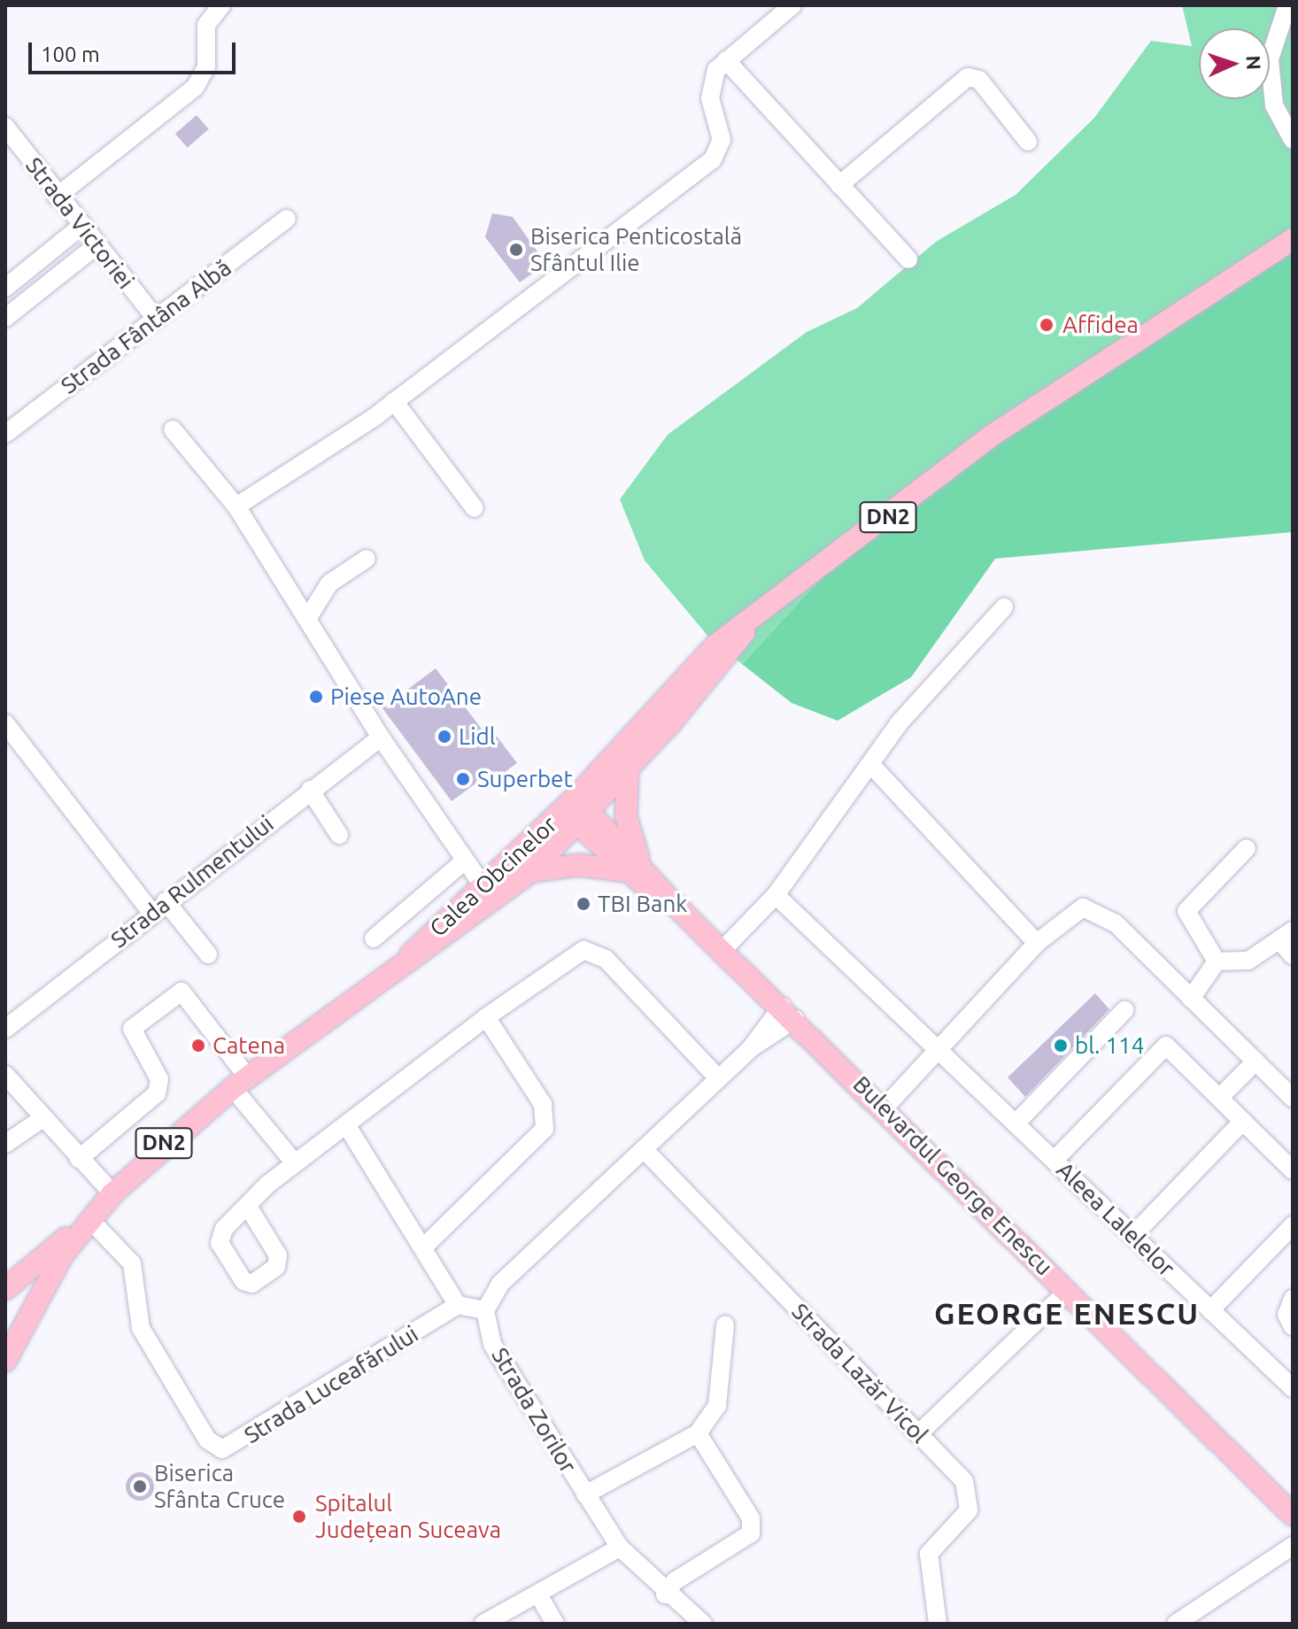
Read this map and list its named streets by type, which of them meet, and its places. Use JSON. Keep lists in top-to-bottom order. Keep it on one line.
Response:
{"streets":{"main road":["DN2","Calea Obcinelor","Bulevardul George Enescu"],"street":["Strada Victoriei","Strada Fântâna Albă","Strada Rulmentului","Aleea Lalelelor","Strada Lazăr Vicol","Strada Luceafărului","Strada Zorilor"]},"crossings":[["Strada Victoriei","Strada Fântâna Albă"],["DN2","Calea Obcinelor"],["DN2","Bulevardul George Enescu"],["Calea Obcinelor","Bulevardul George Enescu"],["Calea Obcinelor","Strada Luceafărului"]],"districts":["GEORGE ENESCU"],"places":["Biserica Penticostală Sfântul Ilie","Affidea","Piese AutoAne","Lidl","Superbet","TBI Bank","Catena","bl. 114","Biserica Sfânta Cruce","Spitalul Județean Suceava"],"scale_bar":"100 m","north":"right"}
